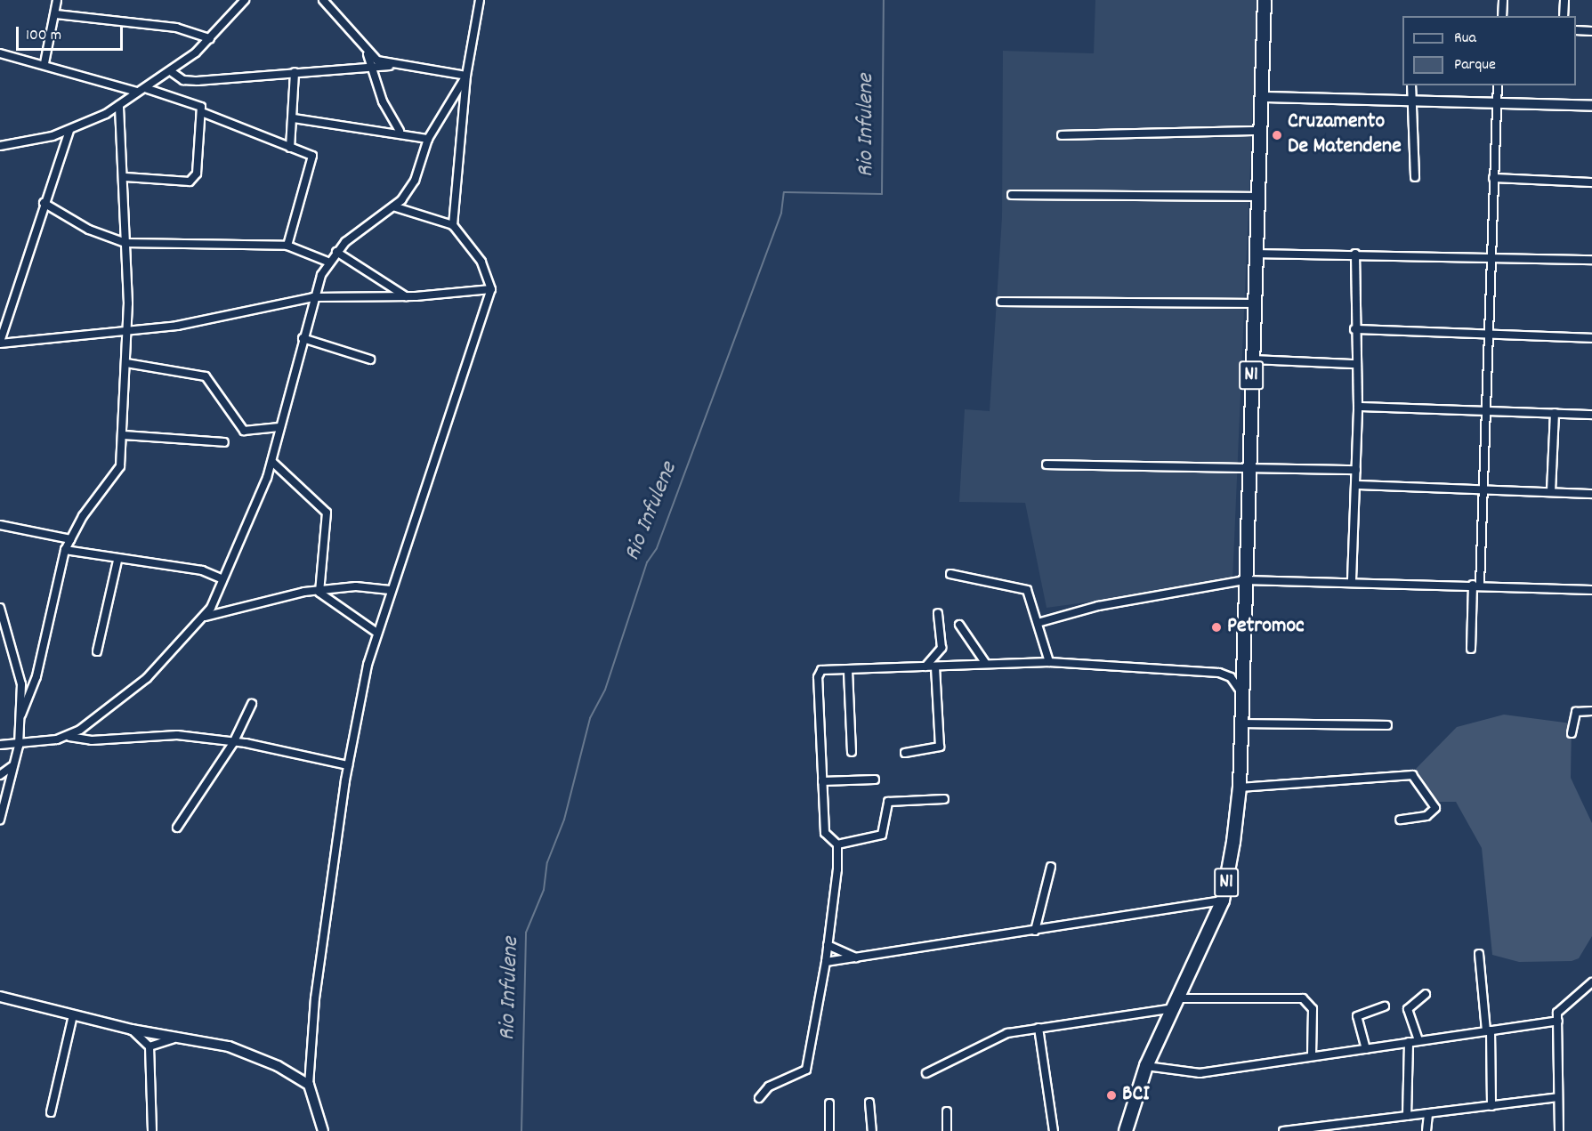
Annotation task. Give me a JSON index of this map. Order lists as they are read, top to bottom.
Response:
{
  "streets": {
    "highway": ["N1"]
  },
  "water": ["Rio Infulene"],
  "places": ["Cruzamento De Matendene", "Petromoc", "BCI"],
  "legend": ["Rua", "Parque"],
  "scale_bar": "100 m"
}
